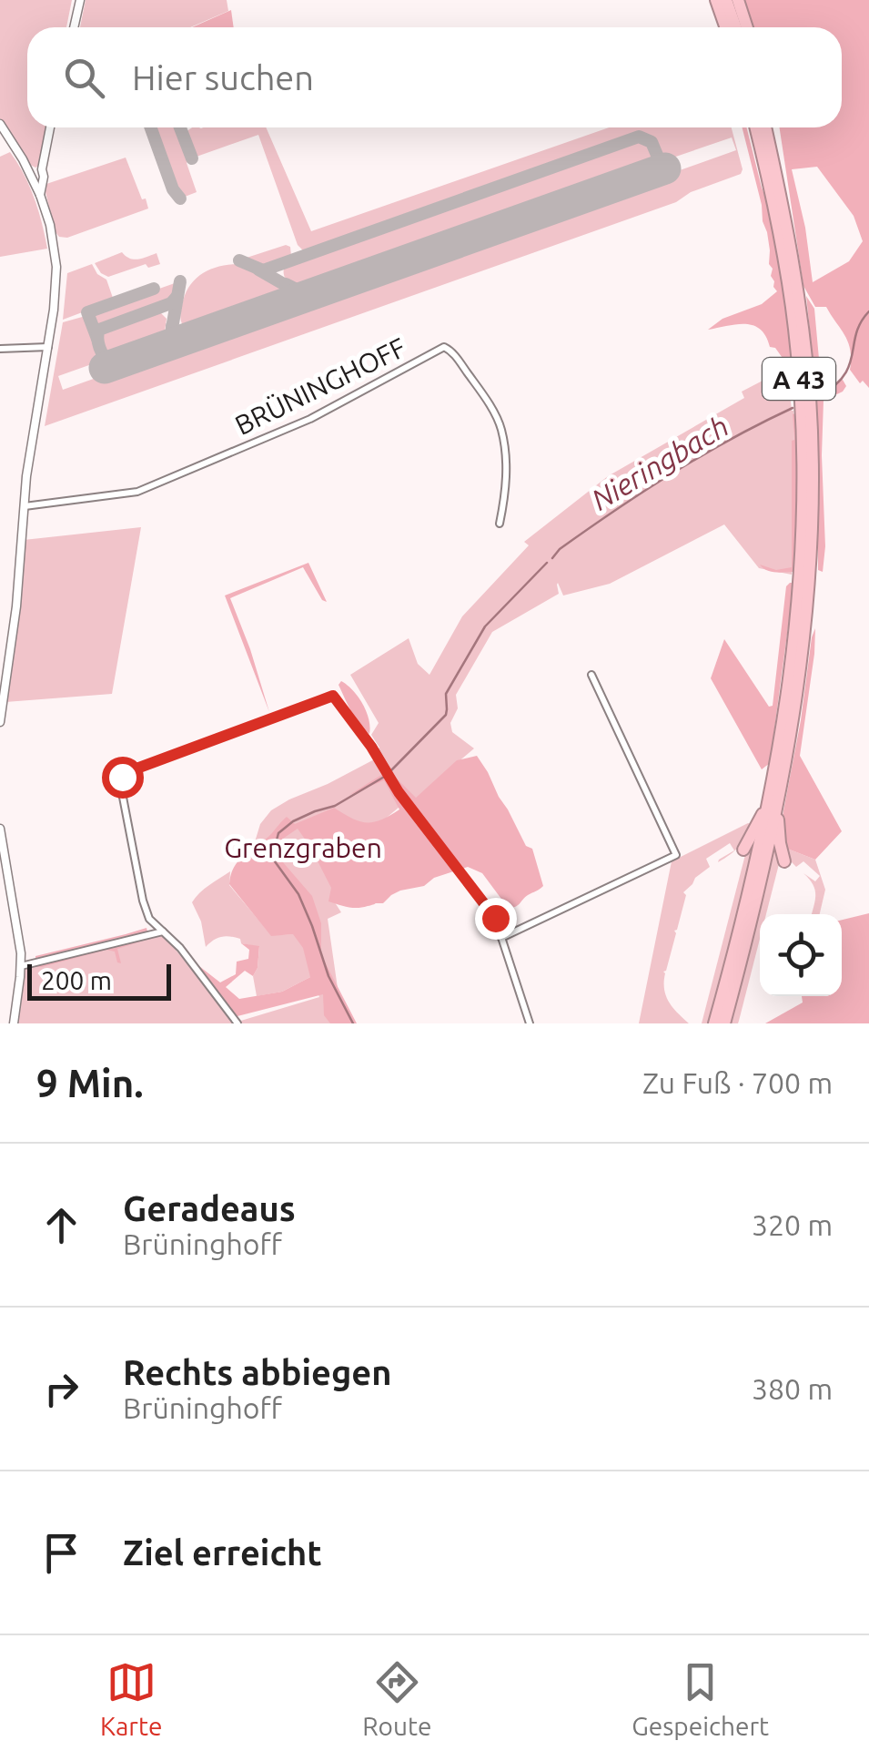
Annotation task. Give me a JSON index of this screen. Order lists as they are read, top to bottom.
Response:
{
  "streets": {
    "highway": ["A 43"],
    "street": ["BRÜNINGHOFF"]
  },
  "water": ["Nieringbach"],
  "parks": ["Grenzgraben"],
  "scale_bar": "200 m",
  "page": {
    "search": "Hier suchen",
    "scale": "200 m",
    "heading": ["9 Min.", "Zu Fuß · 700 m"],
    "list": [
      ["Geradeaus", "Brüninghoff", "320 m"],
      ["Rechts abbiegen", "Brüninghoff", "380 m"],
      "Ziel erreicht"
    ],
    "nav": ["Karte", "Route", "Gespeichert"]
  }
}
